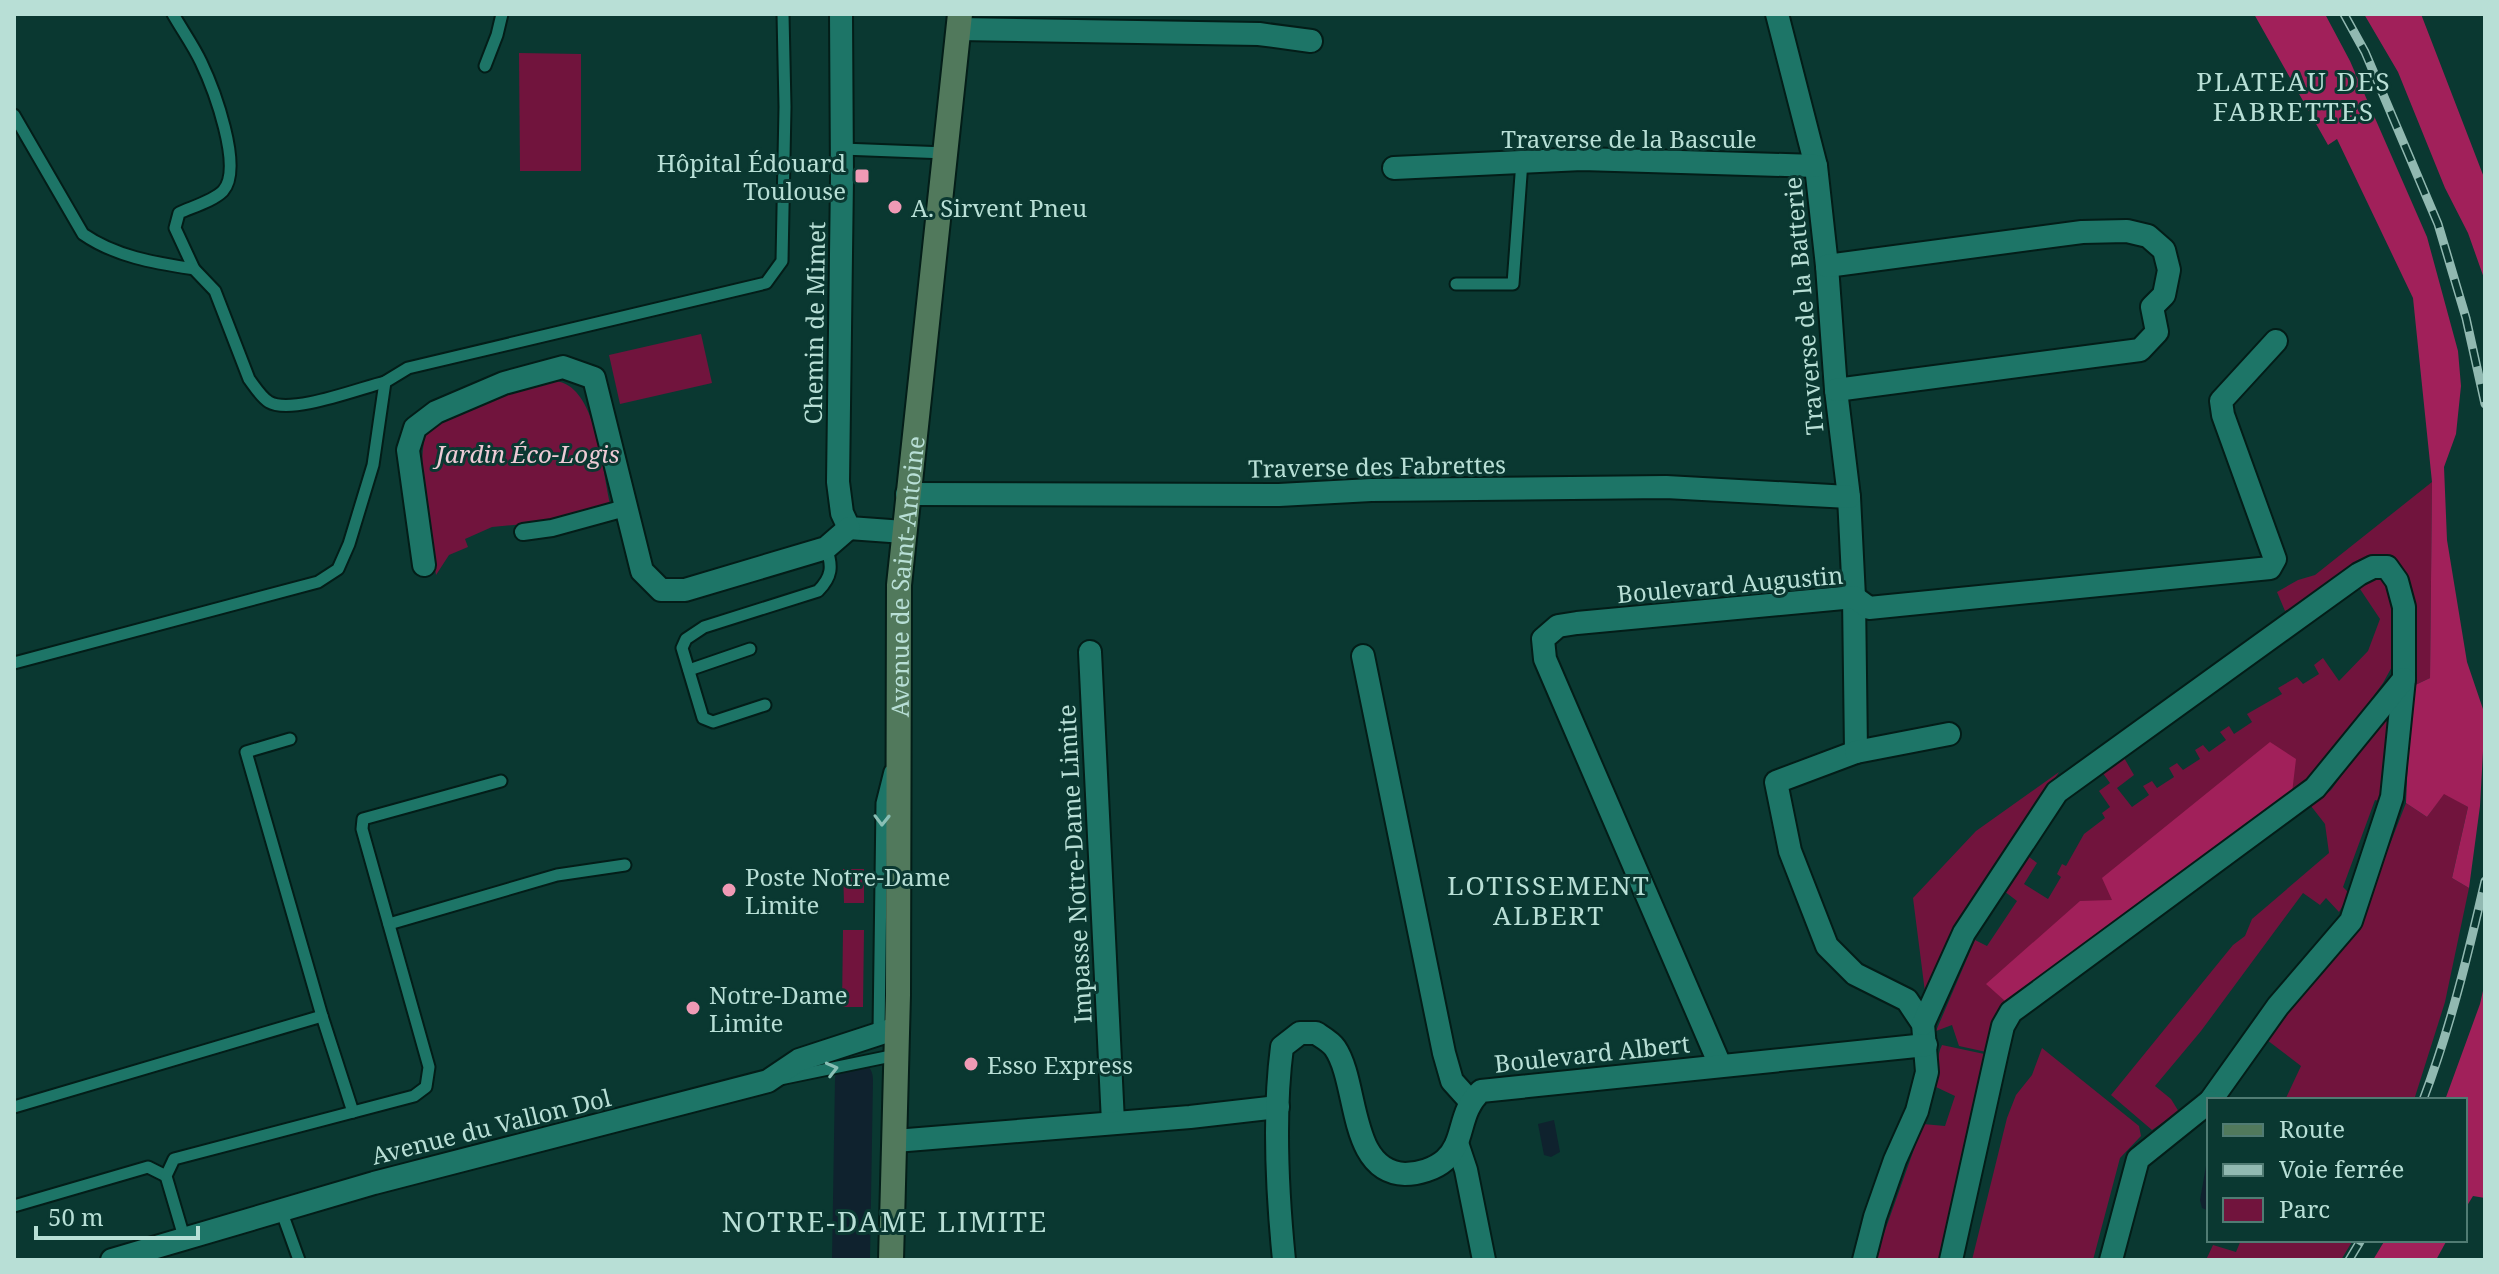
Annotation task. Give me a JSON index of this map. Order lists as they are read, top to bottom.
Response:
{
  "streets": {
    "main road": ["Avenue de Saint-Antoine"],
    "street": [
      "Traverse de la Bascule",
      "Traverse de la Batterie",
      "Chemin de Mimet",
      "Traverse des Fabrettes",
      "Boulevard Augustin",
      "Impasse Notre-Dame Limite",
      "Boulevard Albert",
      "Avenue du Vallon Dol"
    ]
  },
  "crossings": [
    ["Traverse de la Bascule", "Traverse de la Batterie"],
    ["Traverse de la Batterie", "Traverse des Fabrettes"],
    ["Traverse de la Batterie", "Boulevard Augustin"],
    ["Traverse des Fabrettes", "Avenue de Saint-Antoine"],
    ["Avenue de Saint-Antoine", "Avenue du Vallon Dol"],
    ["Boulevard Augustin", "Boulevard Albert"]
  ],
  "districts": ["PLATEAU DES FABRETTES", "LOTISSEMENT ALBERT", "NOTRE-DAME LIMITE"],
  "parks": ["Jardin Éco-Logis"],
  "places": {
    "transit": ["Hôpital Édouard Toulouse"],
    "other": [
      "A. Sirvent Pneu",
      "Poste Notre-Dame Limite",
      "Notre-Dame Limite",
      "Esso Express"
    ]
  },
  "legend": ["Route", "Voie ferrée", "Parc"],
  "scale_bar": "50 m"
}
